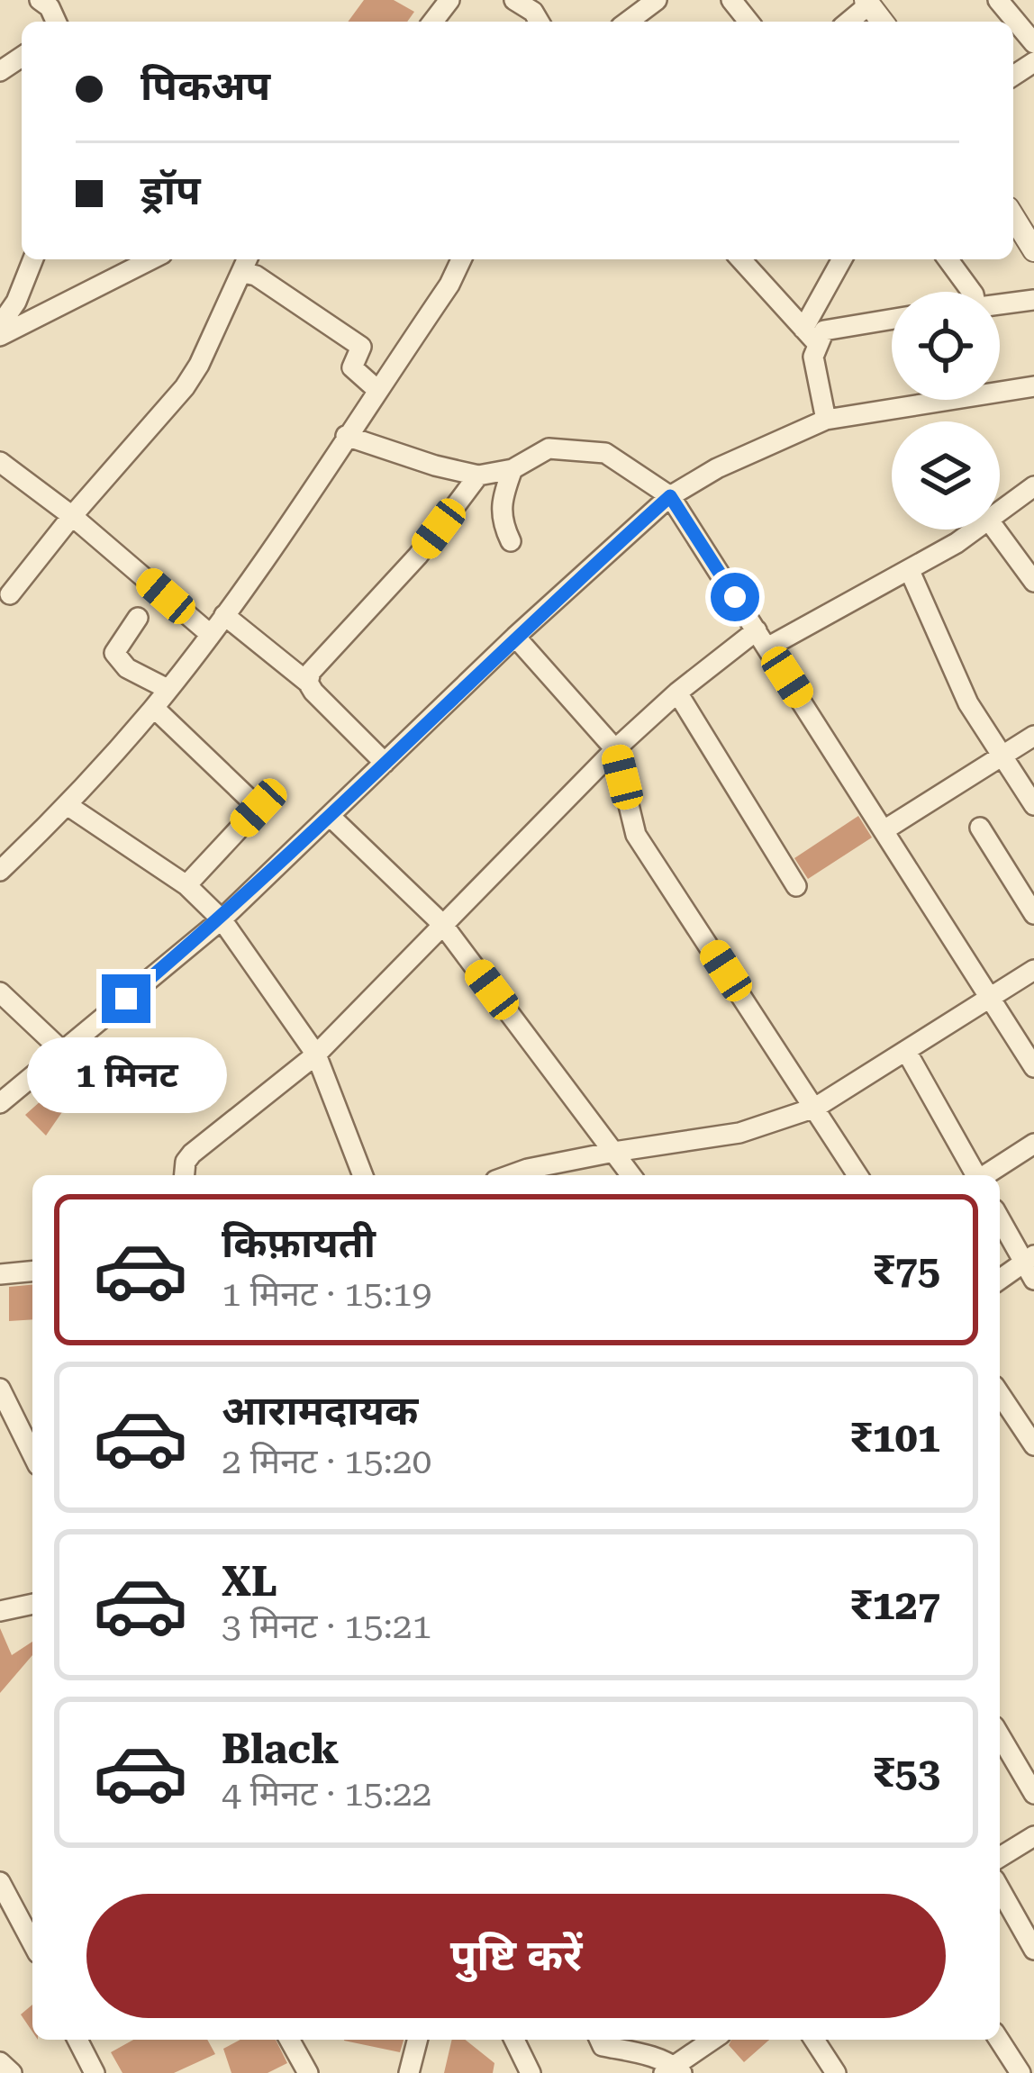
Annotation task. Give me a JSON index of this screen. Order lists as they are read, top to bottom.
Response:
{
  "page": {
    "banner": ["पिकअप", "ड्रॉप"],
    "bubble": "1 मिनट",
    "list": [
      {
        "name": "किफ़ायती",
        "note": "1 मिनट · 15:19",
        "value": "₹75"
      },
      {
        "name": "आरामदायक",
        "note": "2 मिनट · 15:20",
        "value": "₹101"
      },
      {
        "name": "XL",
        "note": "3 मिनट · 15:21",
        "value": "₹127"
      },
      {
        "name": "Black",
        "note": "4 मिनट · 15:22",
        "value": "₹53"
      }
    ],
    "buttons": "पुष्टि करें"
  }
}
